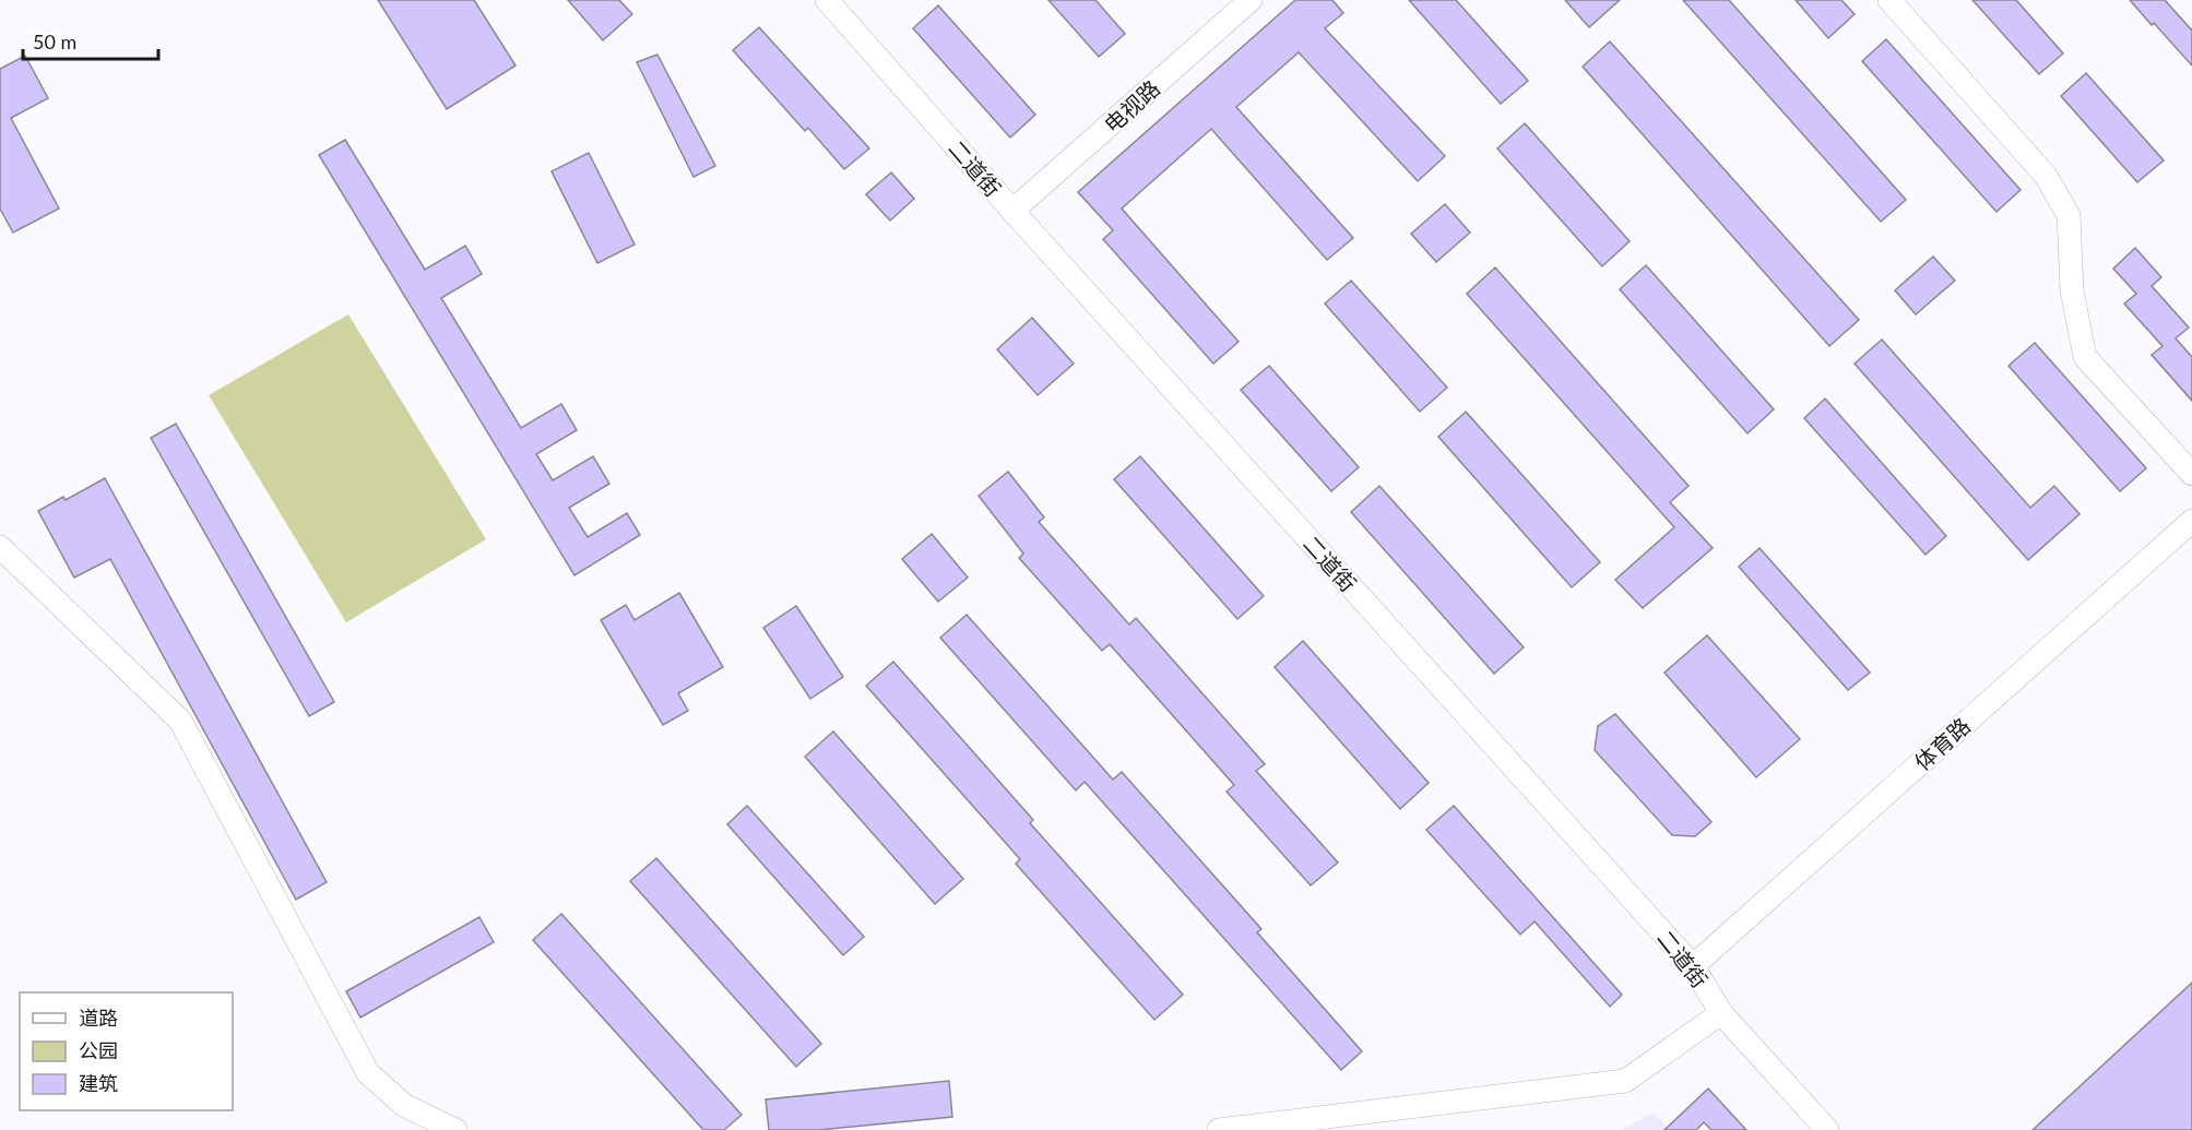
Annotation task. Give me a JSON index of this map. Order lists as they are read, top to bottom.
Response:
{
  "streets": {
    "street": ["电视路", "二道街", "体育路"]
  },
  "crossings": [
    ["电视路", "二道街"],
    ["二道街", "体育路"]
  ],
  "legend": ["道路", "公园", "建筑"],
  "scale_bar": "50 m"
}
